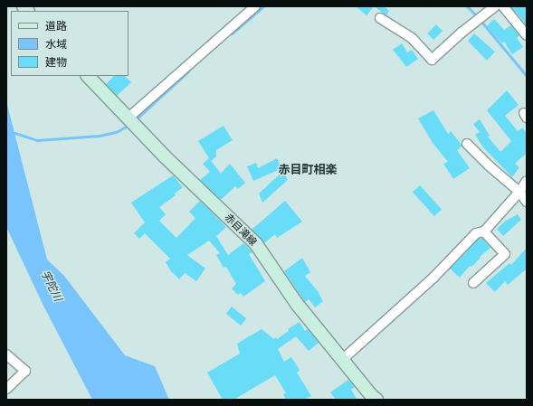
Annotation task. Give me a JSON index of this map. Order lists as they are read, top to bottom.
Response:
{
  "streets": {
    "main road": ["赤目滝線"]
  },
  "districts": ["赤目町相楽"],
  "water": ["宇陀川"],
  "legend": ["道路", "水域", "建物"]
}
